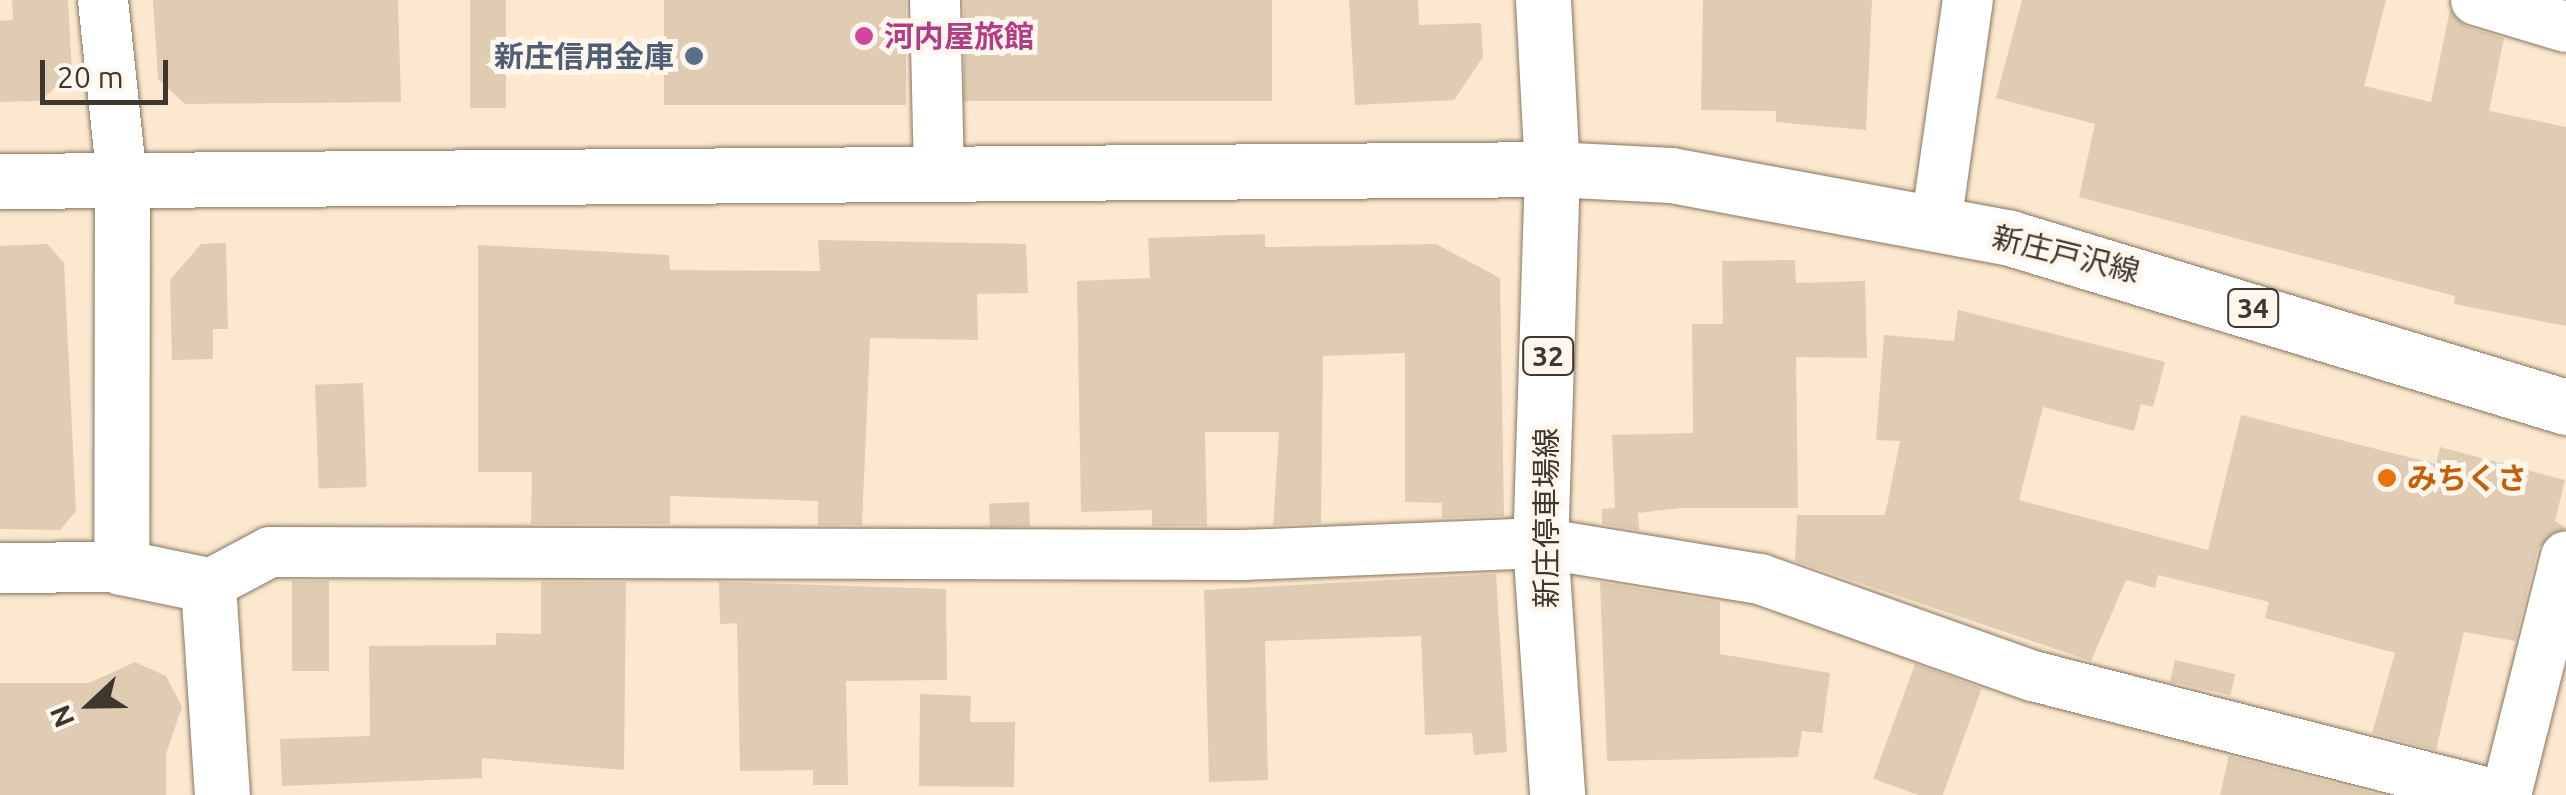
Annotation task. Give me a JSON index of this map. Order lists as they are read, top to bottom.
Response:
{
  "streets": {
    "street": [
      "新庄戸沢線",
      "34",
      "32",
      "新庄停車場線"
    ]
  },
  "crossings": [
    ["新庄戸沢線", "新庄停車場線"]
  ],
  "places": ["河内屋旅館", "新庄信用金庫", "みちくさ"],
  "scale_bar": "20 m",
  "north": "left"
}
